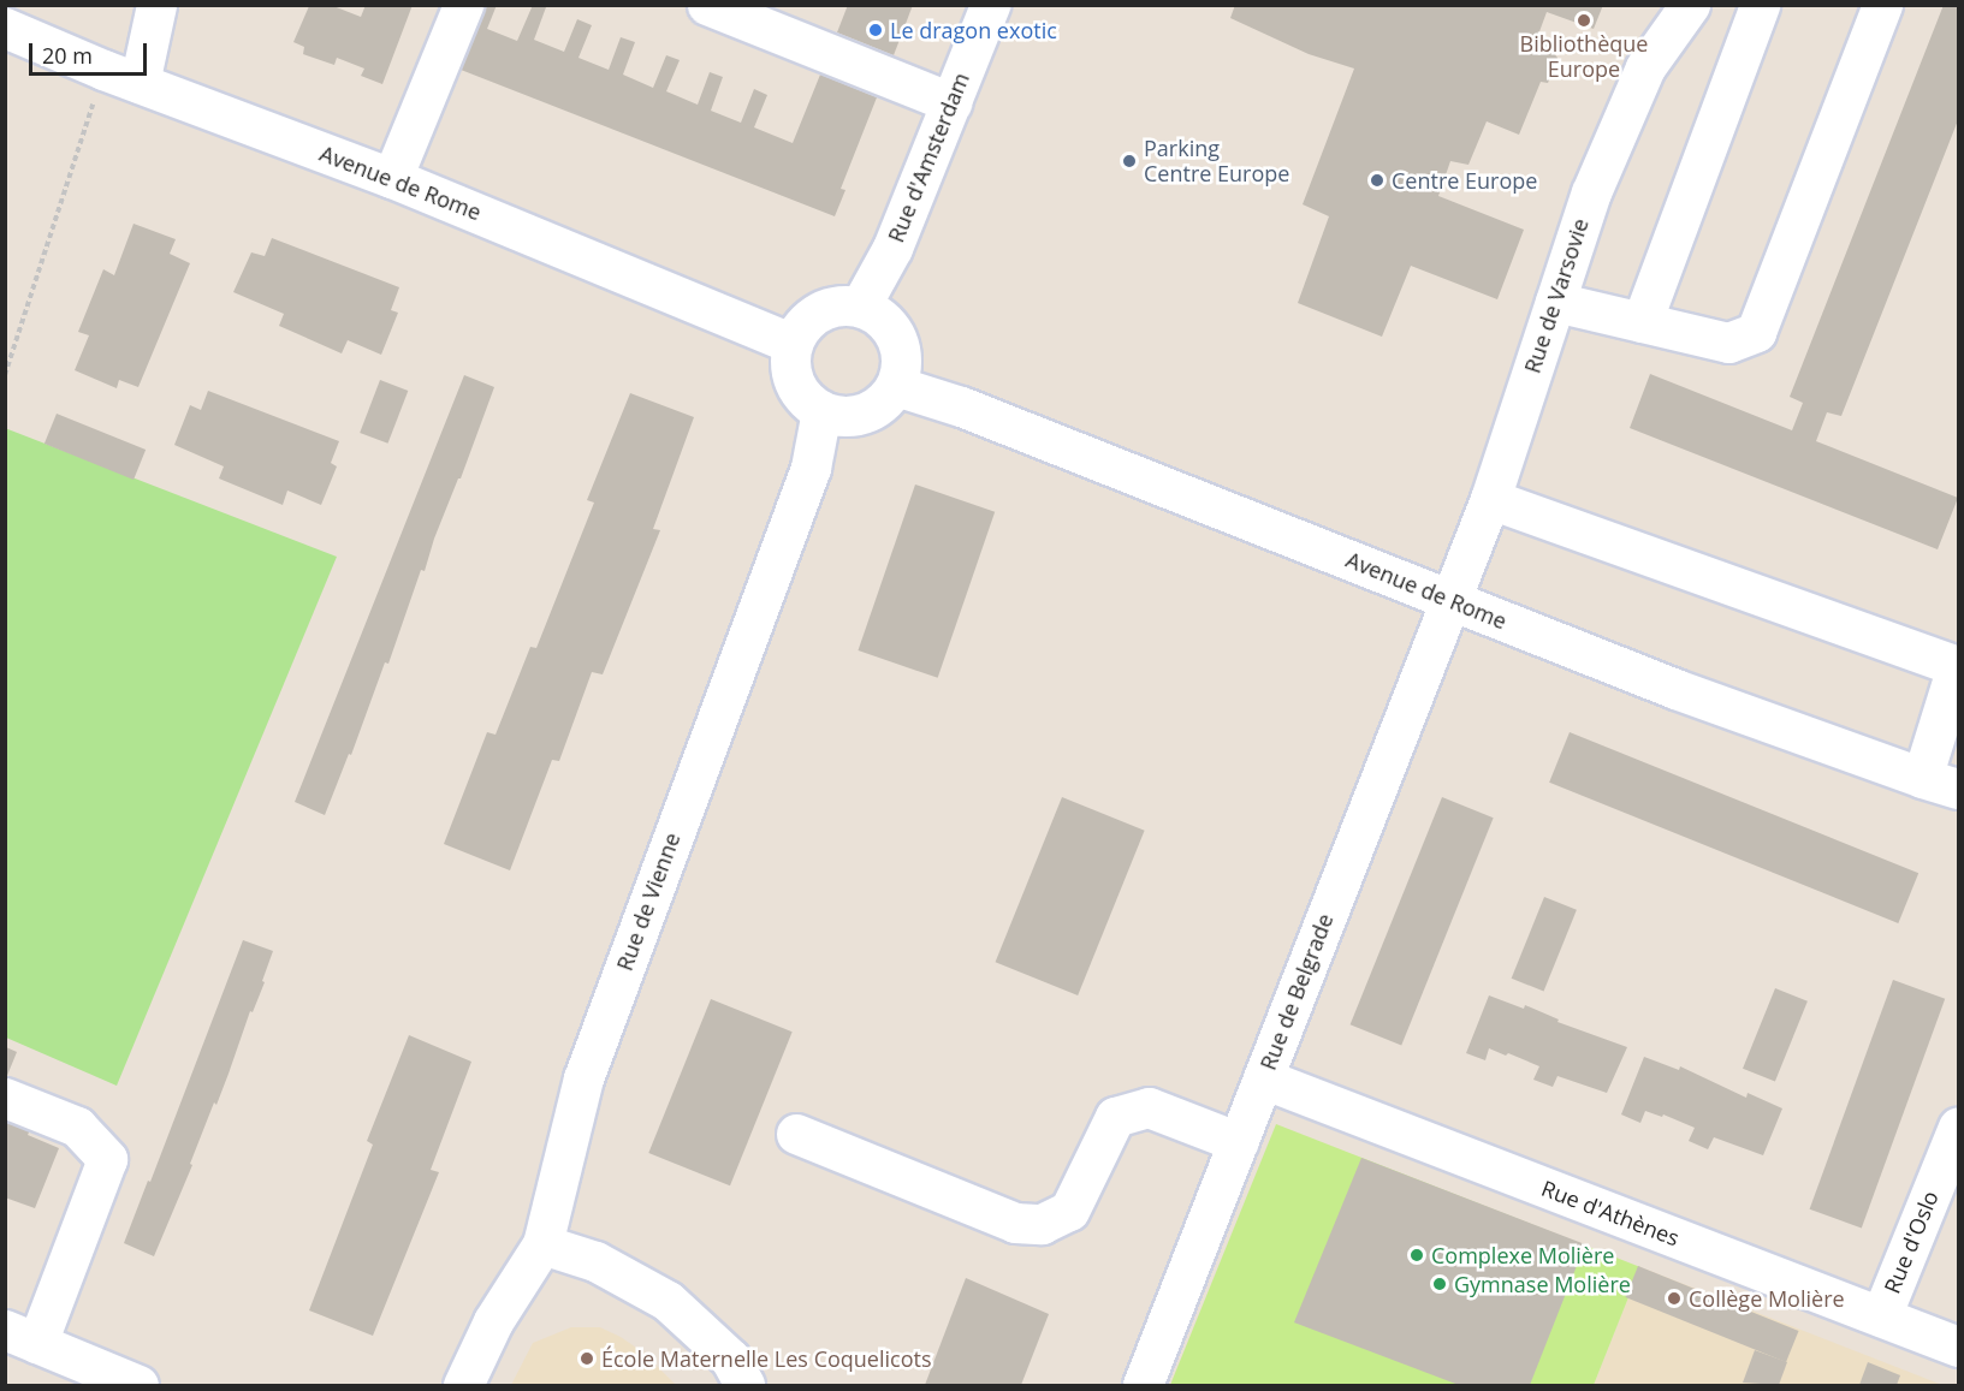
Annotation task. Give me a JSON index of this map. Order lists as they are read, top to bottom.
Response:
{
  "streets": {
    "street": [
      "Rue d'Amsterdam",
      "Avenue de Rome",
      "Rue de Varsovie",
      "Rue de Vienne",
      "Rue de Belgrade",
      "Rue d'Athènes",
      "Rue d'Oslo"
    ]
  },
  "crossings": [
    ["Rue d'Amsterdam", "Avenue de Rome"],
    ["Rue d'Amsterdam", "Rue de Vienne"],
    ["Avenue de Rome", "Rue de Varsovie"],
    ["Avenue de Rome", "Rue de Vienne"],
    ["Avenue de Rome", "Rue de Belgrade"],
    ["Rue de Varsovie", "Rue de Belgrade"],
    ["Rue de Belgrade", "Rue d'Athènes"],
    ["Rue d'Athènes", "Rue d'Oslo"]
  ],
  "places": [
    "Bibliothèque Europe",
    "Le dragon exotic",
    "Parking Centre Europe",
    "Centre Europe",
    "Complexe Molière",
    "Gymnase Molière",
    "Collège Molière",
    "École Maternelle Les Coquelicots"
  ],
  "scale_bar": "20 m"
}
